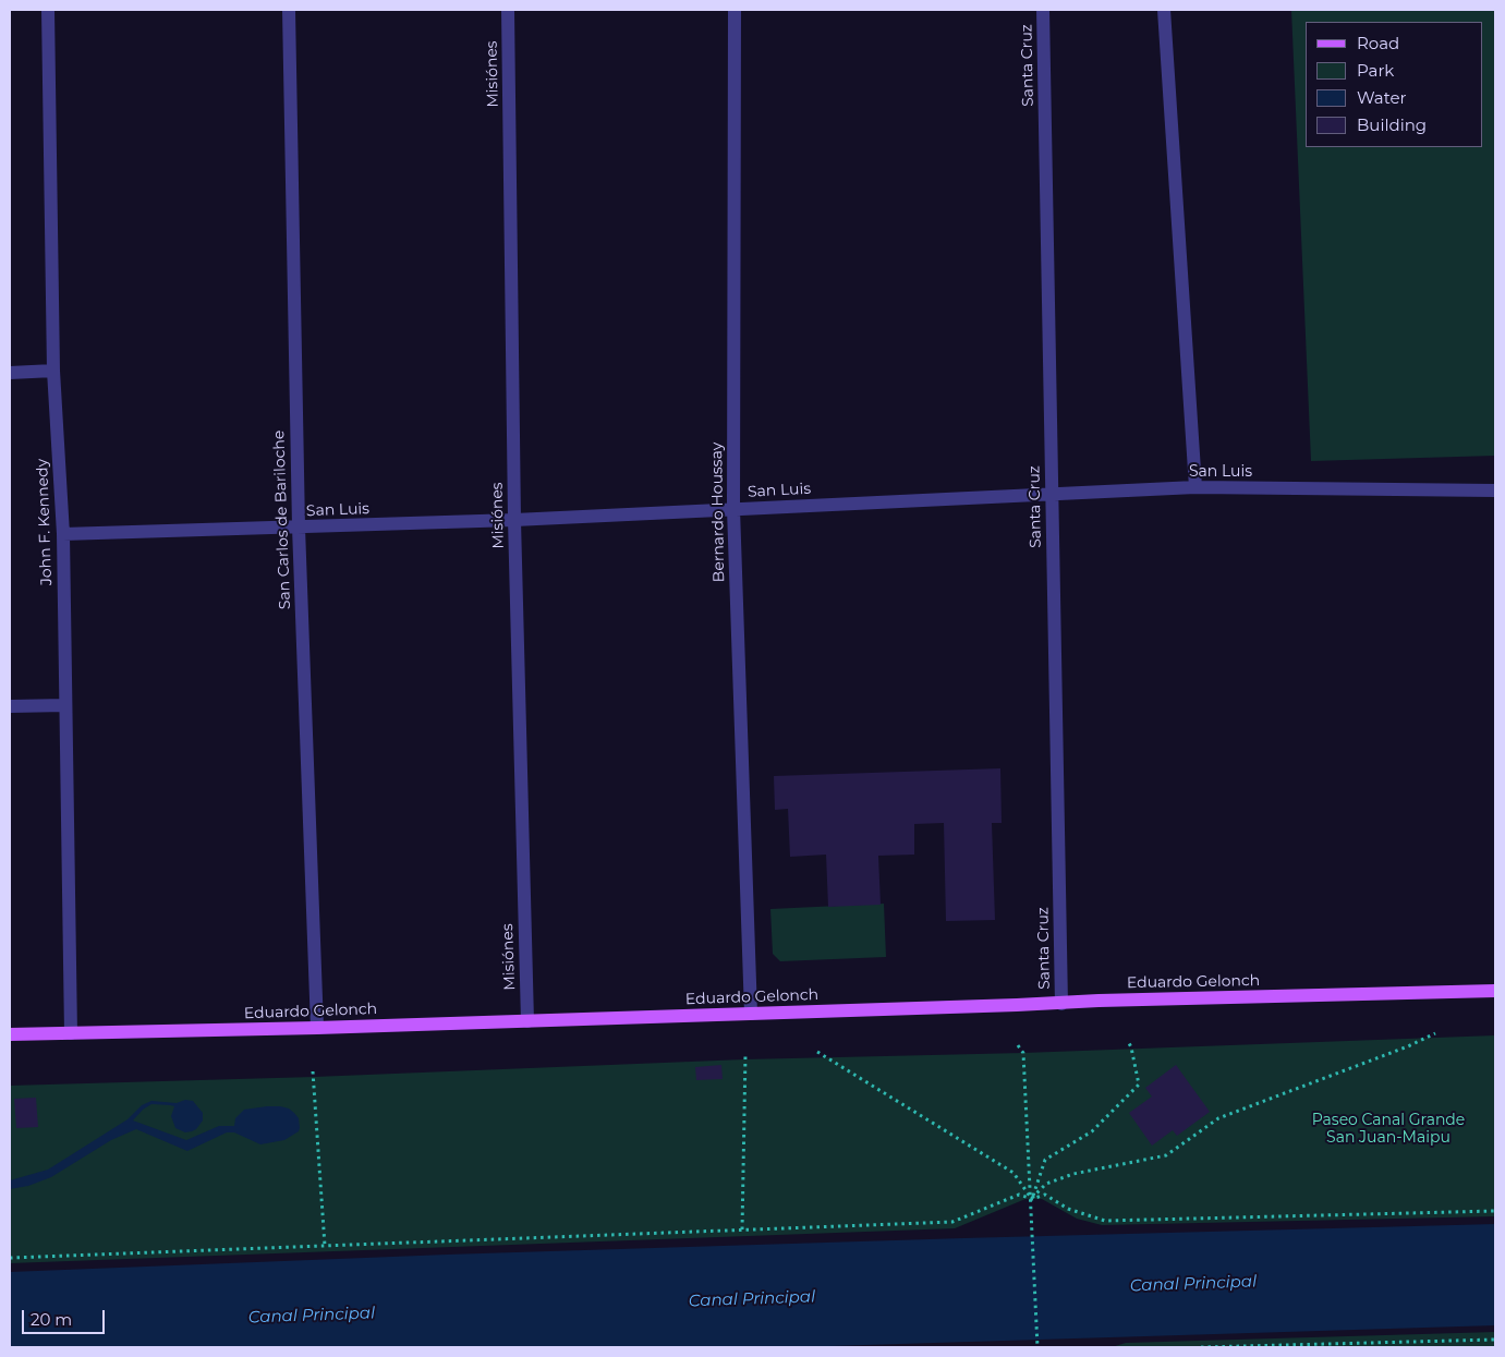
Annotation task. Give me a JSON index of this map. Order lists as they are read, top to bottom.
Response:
{
  "streets": {
    "main road": ["Eduardo Gelonch"],
    "street": [
      "Santa Cruz",
      "Misiónes",
      "San Luis",
      "Bernardo Houssay",
      "San Carlos de Bariloche",
      "John F. Kennedy"
    ]
  },
  "crossings": [
    ["Santa Cruz", "San Luis"],
    ["Santa Cruz", "Eduardo Gelonch"],
    ["Misiónes", "San Luis"],
    ["Misiónes", "Eduardo Gelonch"],
    ["San Luis", "Bernardo Houssay"],
    ["San Luis", "San Carlos de Bariloche"],
    ["San Luis", "John F. Kennedy"],
    ["Bernardo Houssay", "Eduardo Gelonch"],
    ["San Carlos de Bariloche", "Eduardo Gelonch"],
    ["John F. Kennedy", "Eduardo Gelonch"]
  ],
  "water": ["Canal Principal"],
  "parks": ["Paseo Canal Grande San Juan-Maipu"],
  "legend": [
    "Road",
    "Park",
    "Water",
    "Building"
  ],
  "scale_bar": "20 m"
}
